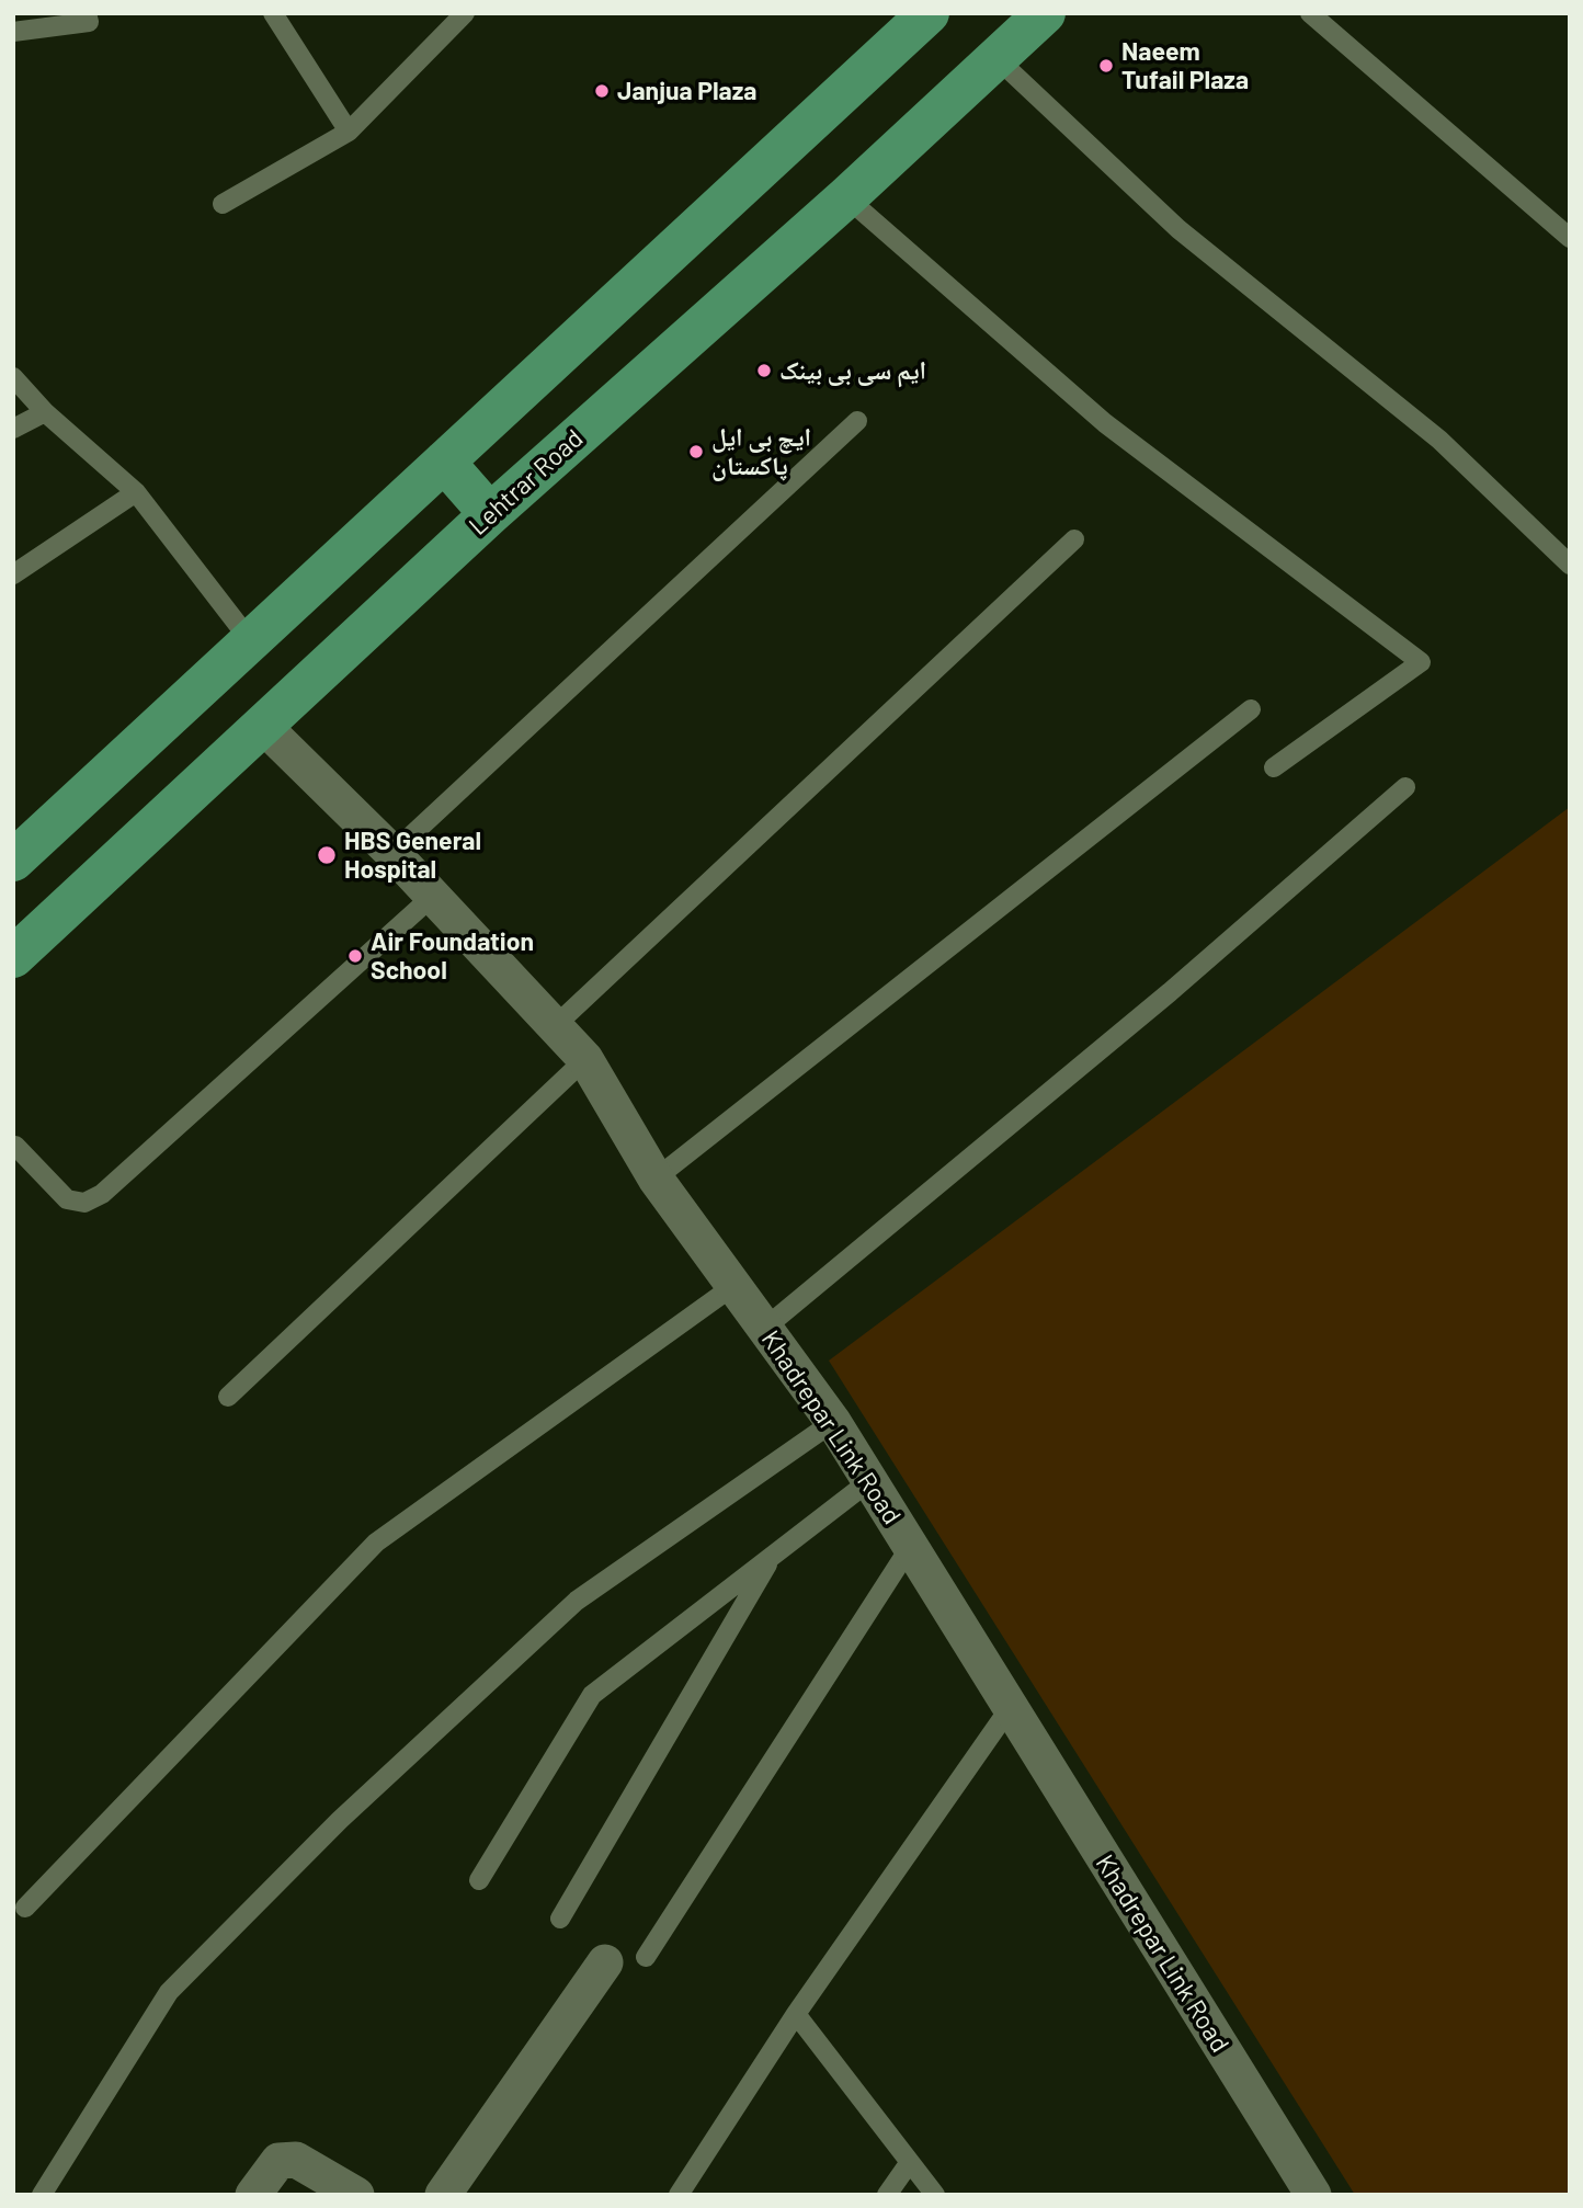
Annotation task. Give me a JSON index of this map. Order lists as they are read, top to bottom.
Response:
{
  "streets": {
    "main road": ["Lehtrar Road"],
    "street": ["Khadrepar Link Road"]
  },
  "crossings": [
    ["Lehtrar Road", "Khadrepar Link Road"]
  ],
  "places": [
    "Naeem Tufail Plaza",
    "Janjua Plaza",
    "ایم سی بی بینک",
    "ایچ بی ایل پاکستان",
    "HBS General Hospital",
    "Air Foundation School"
  ]
}
